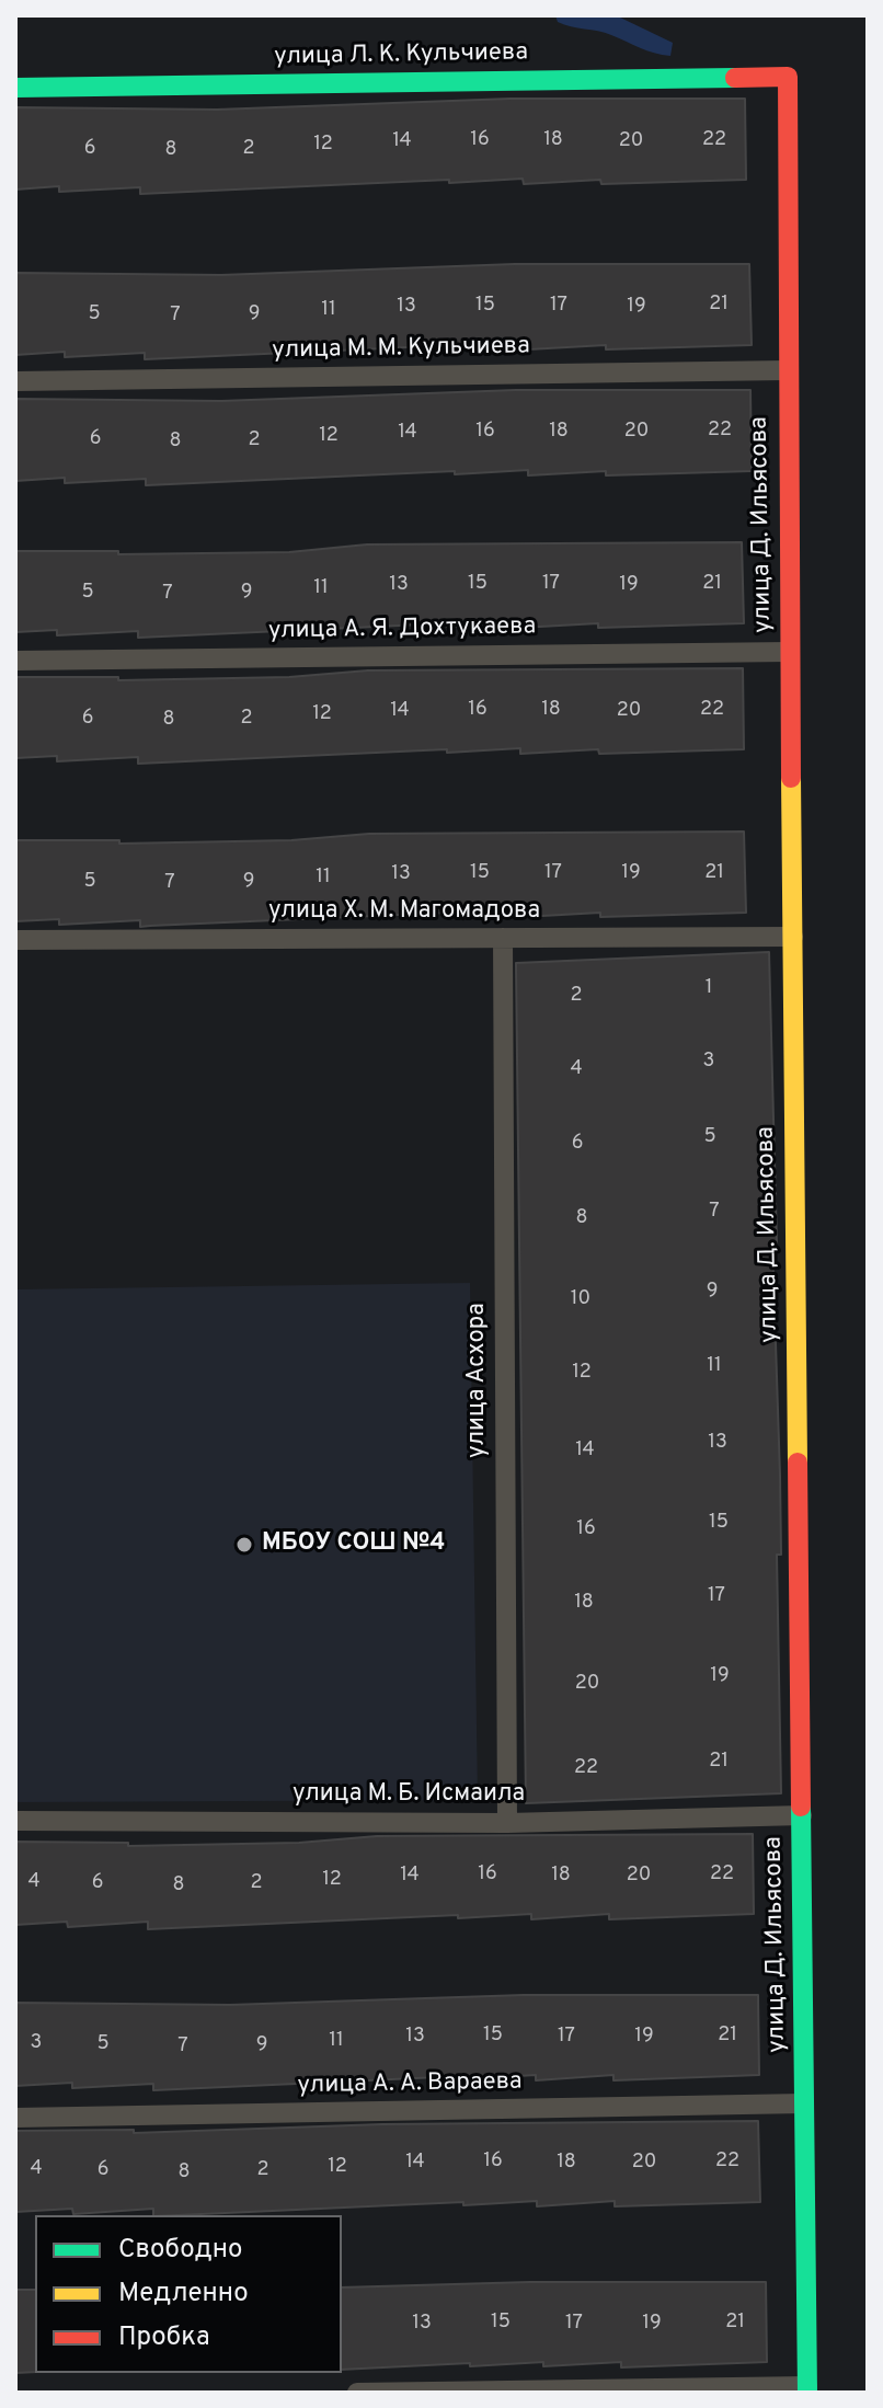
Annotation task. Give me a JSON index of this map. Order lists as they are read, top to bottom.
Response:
{
  "streets": {
    "street": [
      "улица Л. К. Кульчиева",
      "улица М. М. Кульчиева",
      "улица Д. Ильясова",
      "улица А. Я. Дохтукаева",
      "улица Х. М. Магомадова",
      "улица Асхора",
      "улица М. Б. Исмаила",
      "улица А. А. Вараева"
    ]
  },
  "crossings": [
    ["улица Л. К. Кульчиева", "улица Д. Ильясова"],
    ["улица М. М. Кульчиева", "улица Д. Ильясова"],
    ["улица Д. Ильясова", "улица А. Я. Дохтукаева"],
    ["улица Д. Ильясова", "улица Х. М. Магомадова"],
    ["улица Д. Ильясова", "улица М. Б. Исмаила"],
    ["улица Д. Ильясова", "улица А. А. Вараева"],
    ["улица Х. М. Магомадова", "улица Асхора"],
    ["улица Асхора", "улица М. Б. Исмаила"]
  ],
  "places": ["МБОУ СОШ №4"],
  "house_numbers": [
    "16",
    "18",
    "22",
    "14",
    "20",
    "12",
    "6",
    "2",
    "8",
    "21",
    "15",
    "17",
    "13",
    "19",
    "11",
    "5",
    "9",
    "7",
    "22",
    "16",
    "18",
    "20",
    "14",
    "12",
    "6",
    "2",
    "8",
    "15",
    "17",
    "21",
    "13",
    "19",
    "11",
    "5",
    "9",
    "7",
    "16",
    "18",
    "22",
    "14",
    "20",
    "12",
    "6",
    "2",
    "8",
    "15",
    "17",
    "19",
    "21",
    "13",
    "11",
    "5",
    "9",
    "7",
    "1",
    "2",
    "3",
    "4",
    "5",
    "6",
    "7",
    "8",
    "9",
    "10",
    "11",
    "12",
    "13",
    "14",
    "15",
    "16",
    "17",
    "18",
    "19",
    "20",
    "21",
    "22",
    "16",
    "22",
    "14",
    "18",
    "20",
    "12",
    "4",
    "6",
    "2",
    "8",
    "15",
    "21",
    "13",
    "17",
    "19",
    "11",
    "3",
    "5",
    "9",
    "7",
    "16",
    "22",
    "14",
    "18",
    "20",
    "12",
    "4",
    "6",
    "2",
    "8",
    "15",
    "21",
    "13",
    "17",
    "19"
  ],
  "legend": ["Свободно", "Медленно", "Пробка"]
}
